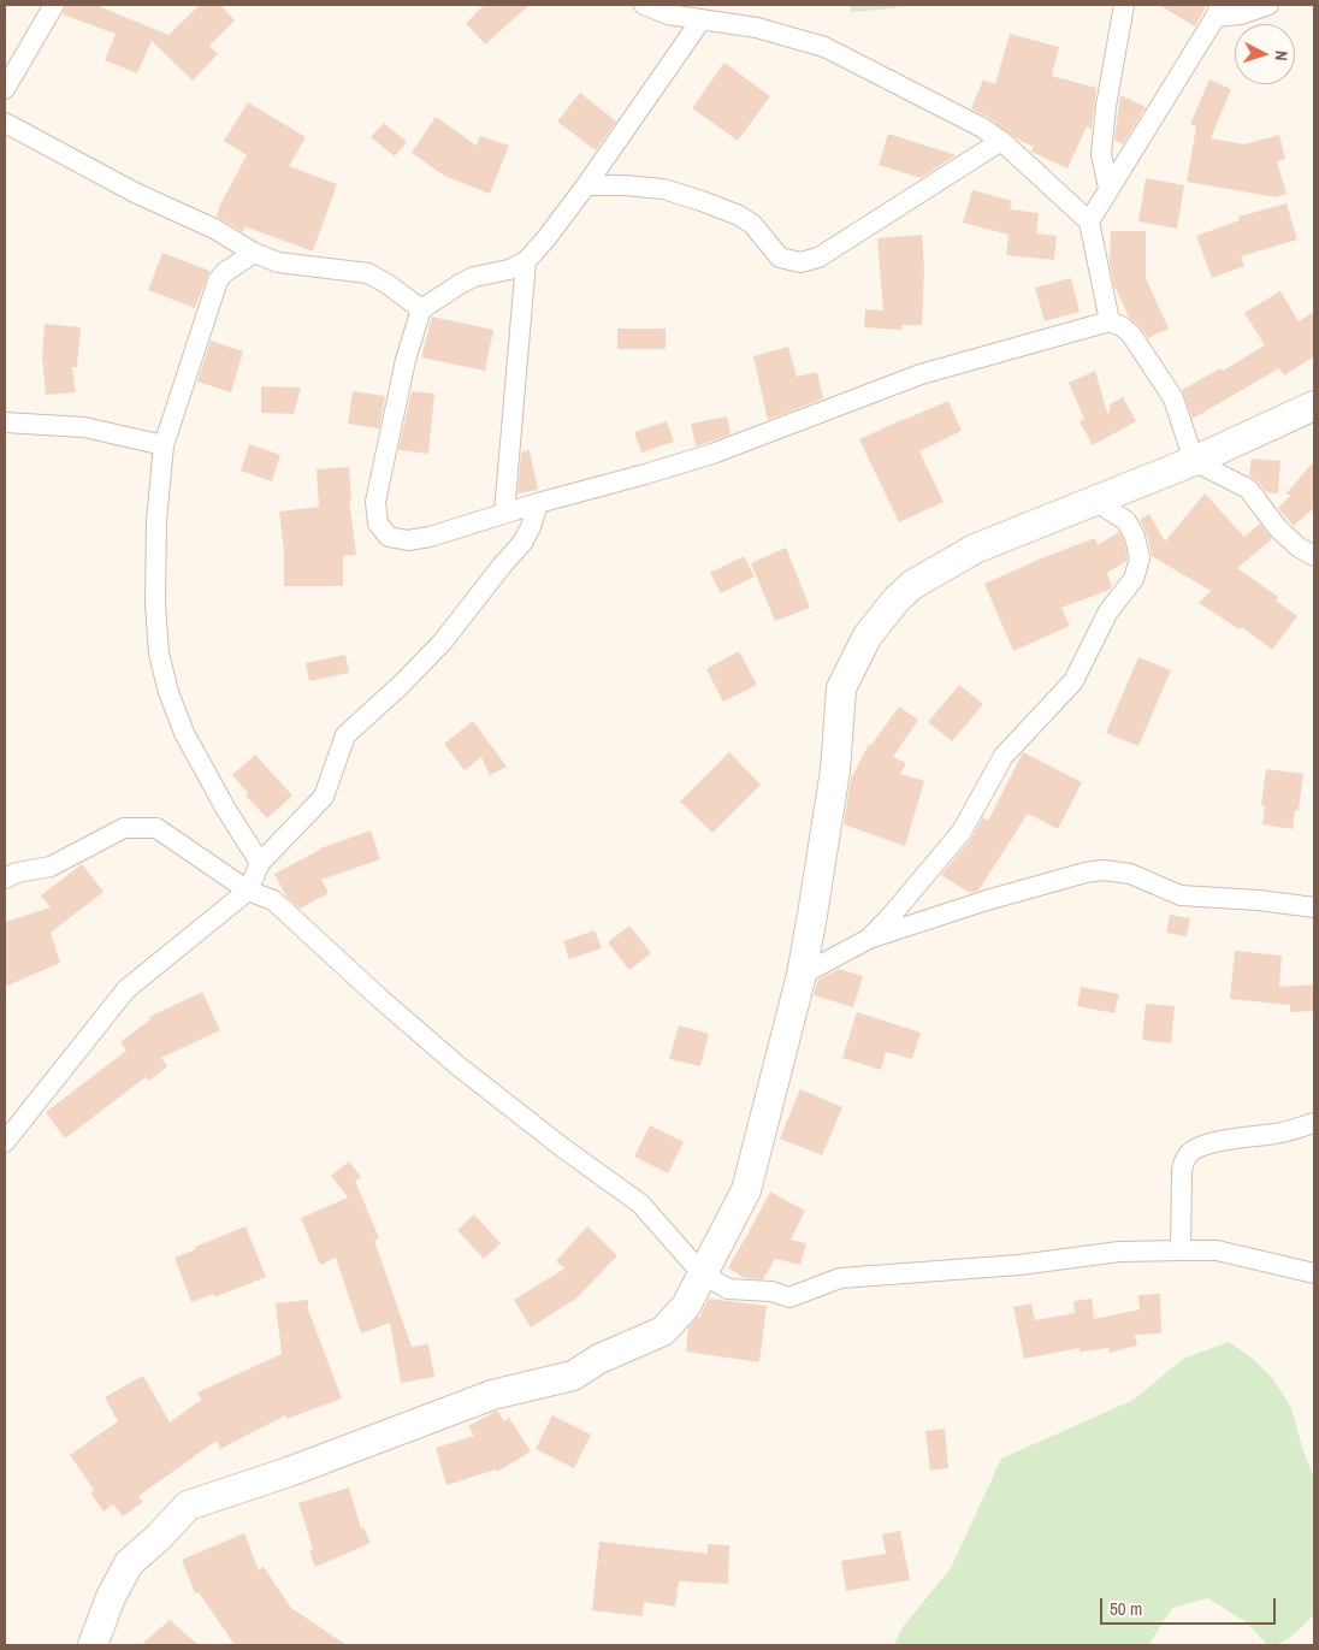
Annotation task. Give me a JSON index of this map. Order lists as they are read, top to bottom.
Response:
{
  "scale_bar": "50 m",
  "north": "right"
}
